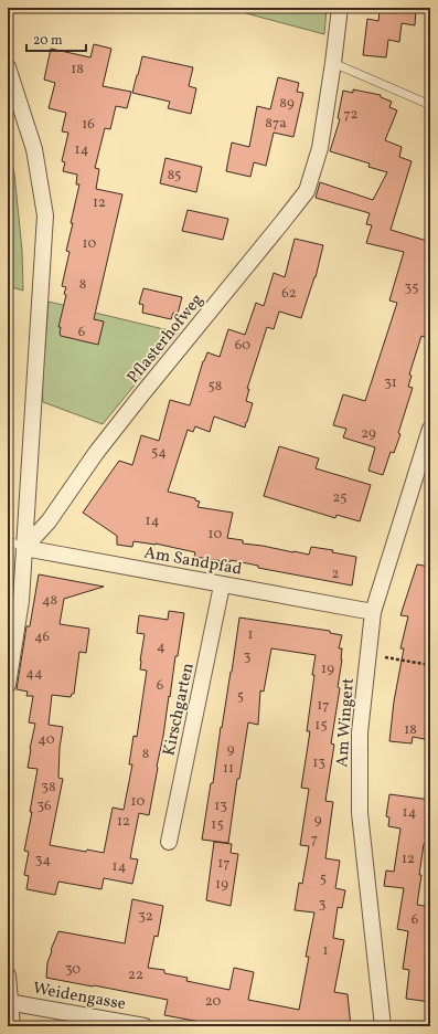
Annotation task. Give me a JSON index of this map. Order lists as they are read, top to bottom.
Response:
{
  "streets": {
    "street": [
      "Pflasterhofweg",
      "Am Sandpfad",
      "Kirschgarten",
      "Am Wingert",
      "Weidengasse"
    ]
  },
  "crossings": [
    ["Pflasterhofweg", "Am Sandpfad"],
    ["Am Sandpfad", "Kirschgarten"],
    ["Am Sandpfad", "Am Wingert"]
  ],
  "house_numbers": [
    "18",
    "89",
    "72",
    "87a",
    "16",
    "14",
    "85",
    "12",
    "10",
    "8",
    "35",
    "62",
    "6",
    "60",
    "31",
    "58",
    "29",
    "54",
    "25",
    "14",
    "10",
    "2",
    "48",
    "1",
    "46",
    "4",
    "3",
    "19",
    "44",
    "6",
    "5",
    "17",
    "15",
    "18",
    "40",
    "9",
    "8",
    "13",
    "11",
    "38",
    "10",
    "36",
    "13",
    "14",
    "9",
    "12",
    "15",
    "7",
    "12",
    "34",
    "17",
    "14",
    "5",
    "19",
    "3",
    "32",
    "6",
    "1",
    "30",
    "22",
    "20"
  ],
  "scale_bar": "20 m"
}
